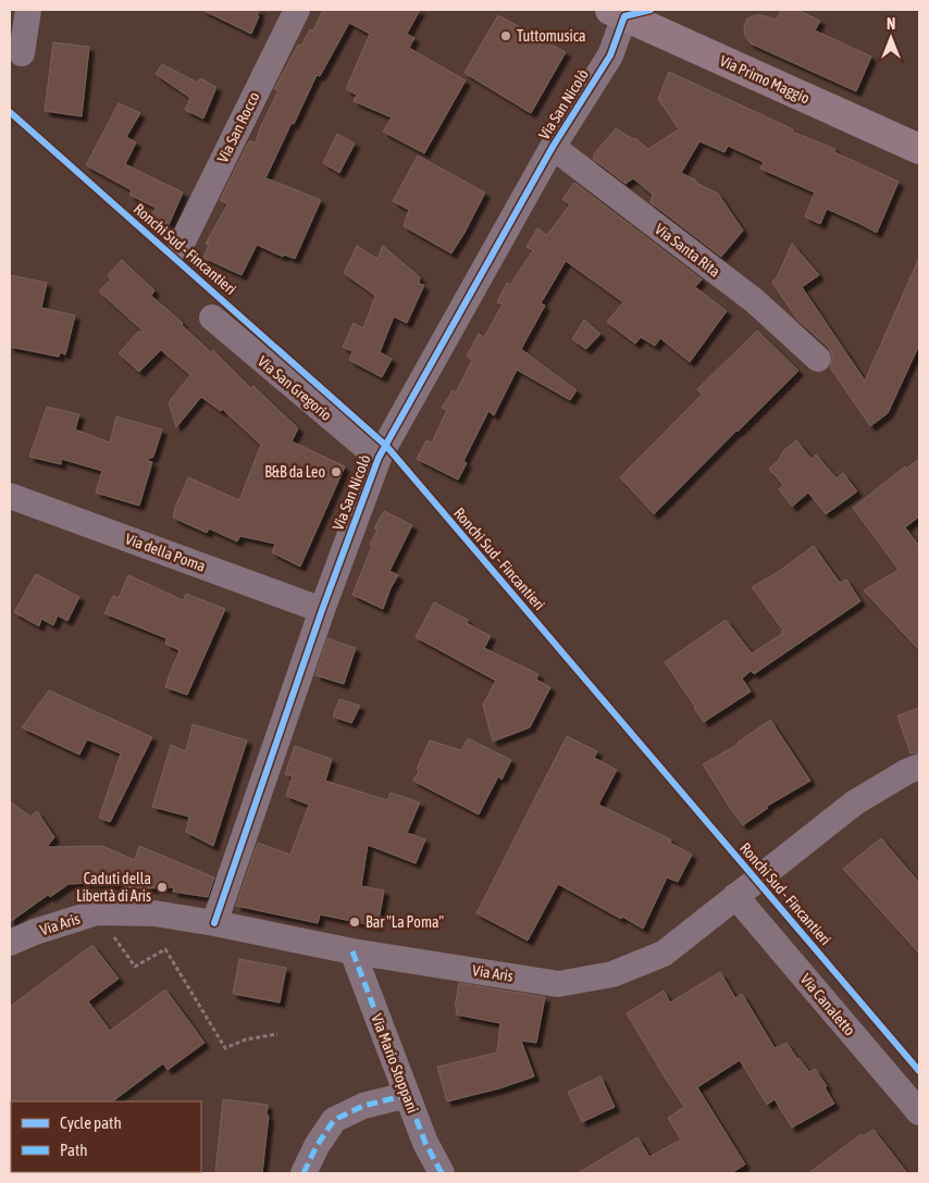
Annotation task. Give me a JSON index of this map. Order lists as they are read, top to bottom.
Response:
{
  "streets": {
    "main road": ["Via Primo Maggio"],
    "street": [
      "Via San Nicolò",
      "Via San Rocco",
      "Via Santa Rita",
      "Via San Gregorio",
      "Via della Poma",
      "Via Aris",
      "Via Canaletto",
      "Via Mario Stoppani"
    ],
    "cycle path": ["Ronchi Sud - Fincantieri"]
  },
  "crossings": [
    ["Via Primo Maggio", "Via San Nicolò"],
    ["Via San Nicolò", "Via Santa Rita"],
    ["Via San Nicolò", "Via San Gregorio"],
    ["Via San Nicolò", "Via della Poma"],
    ["Via San Nicolò", "Via Aris"],
    ["Via Aris", "Via Canaletto"],
    ["Via Aris", "Via Mario Stoppani"]
  ],
  "places": [
    "Tuttomusica",
    "B&B da Leo",
    "Caduti della Libertà di Aris",
    "Bar \"La Poma\""
  ],
  "legend": ["Cycle path", "Path"],
  "north": "top"
}
